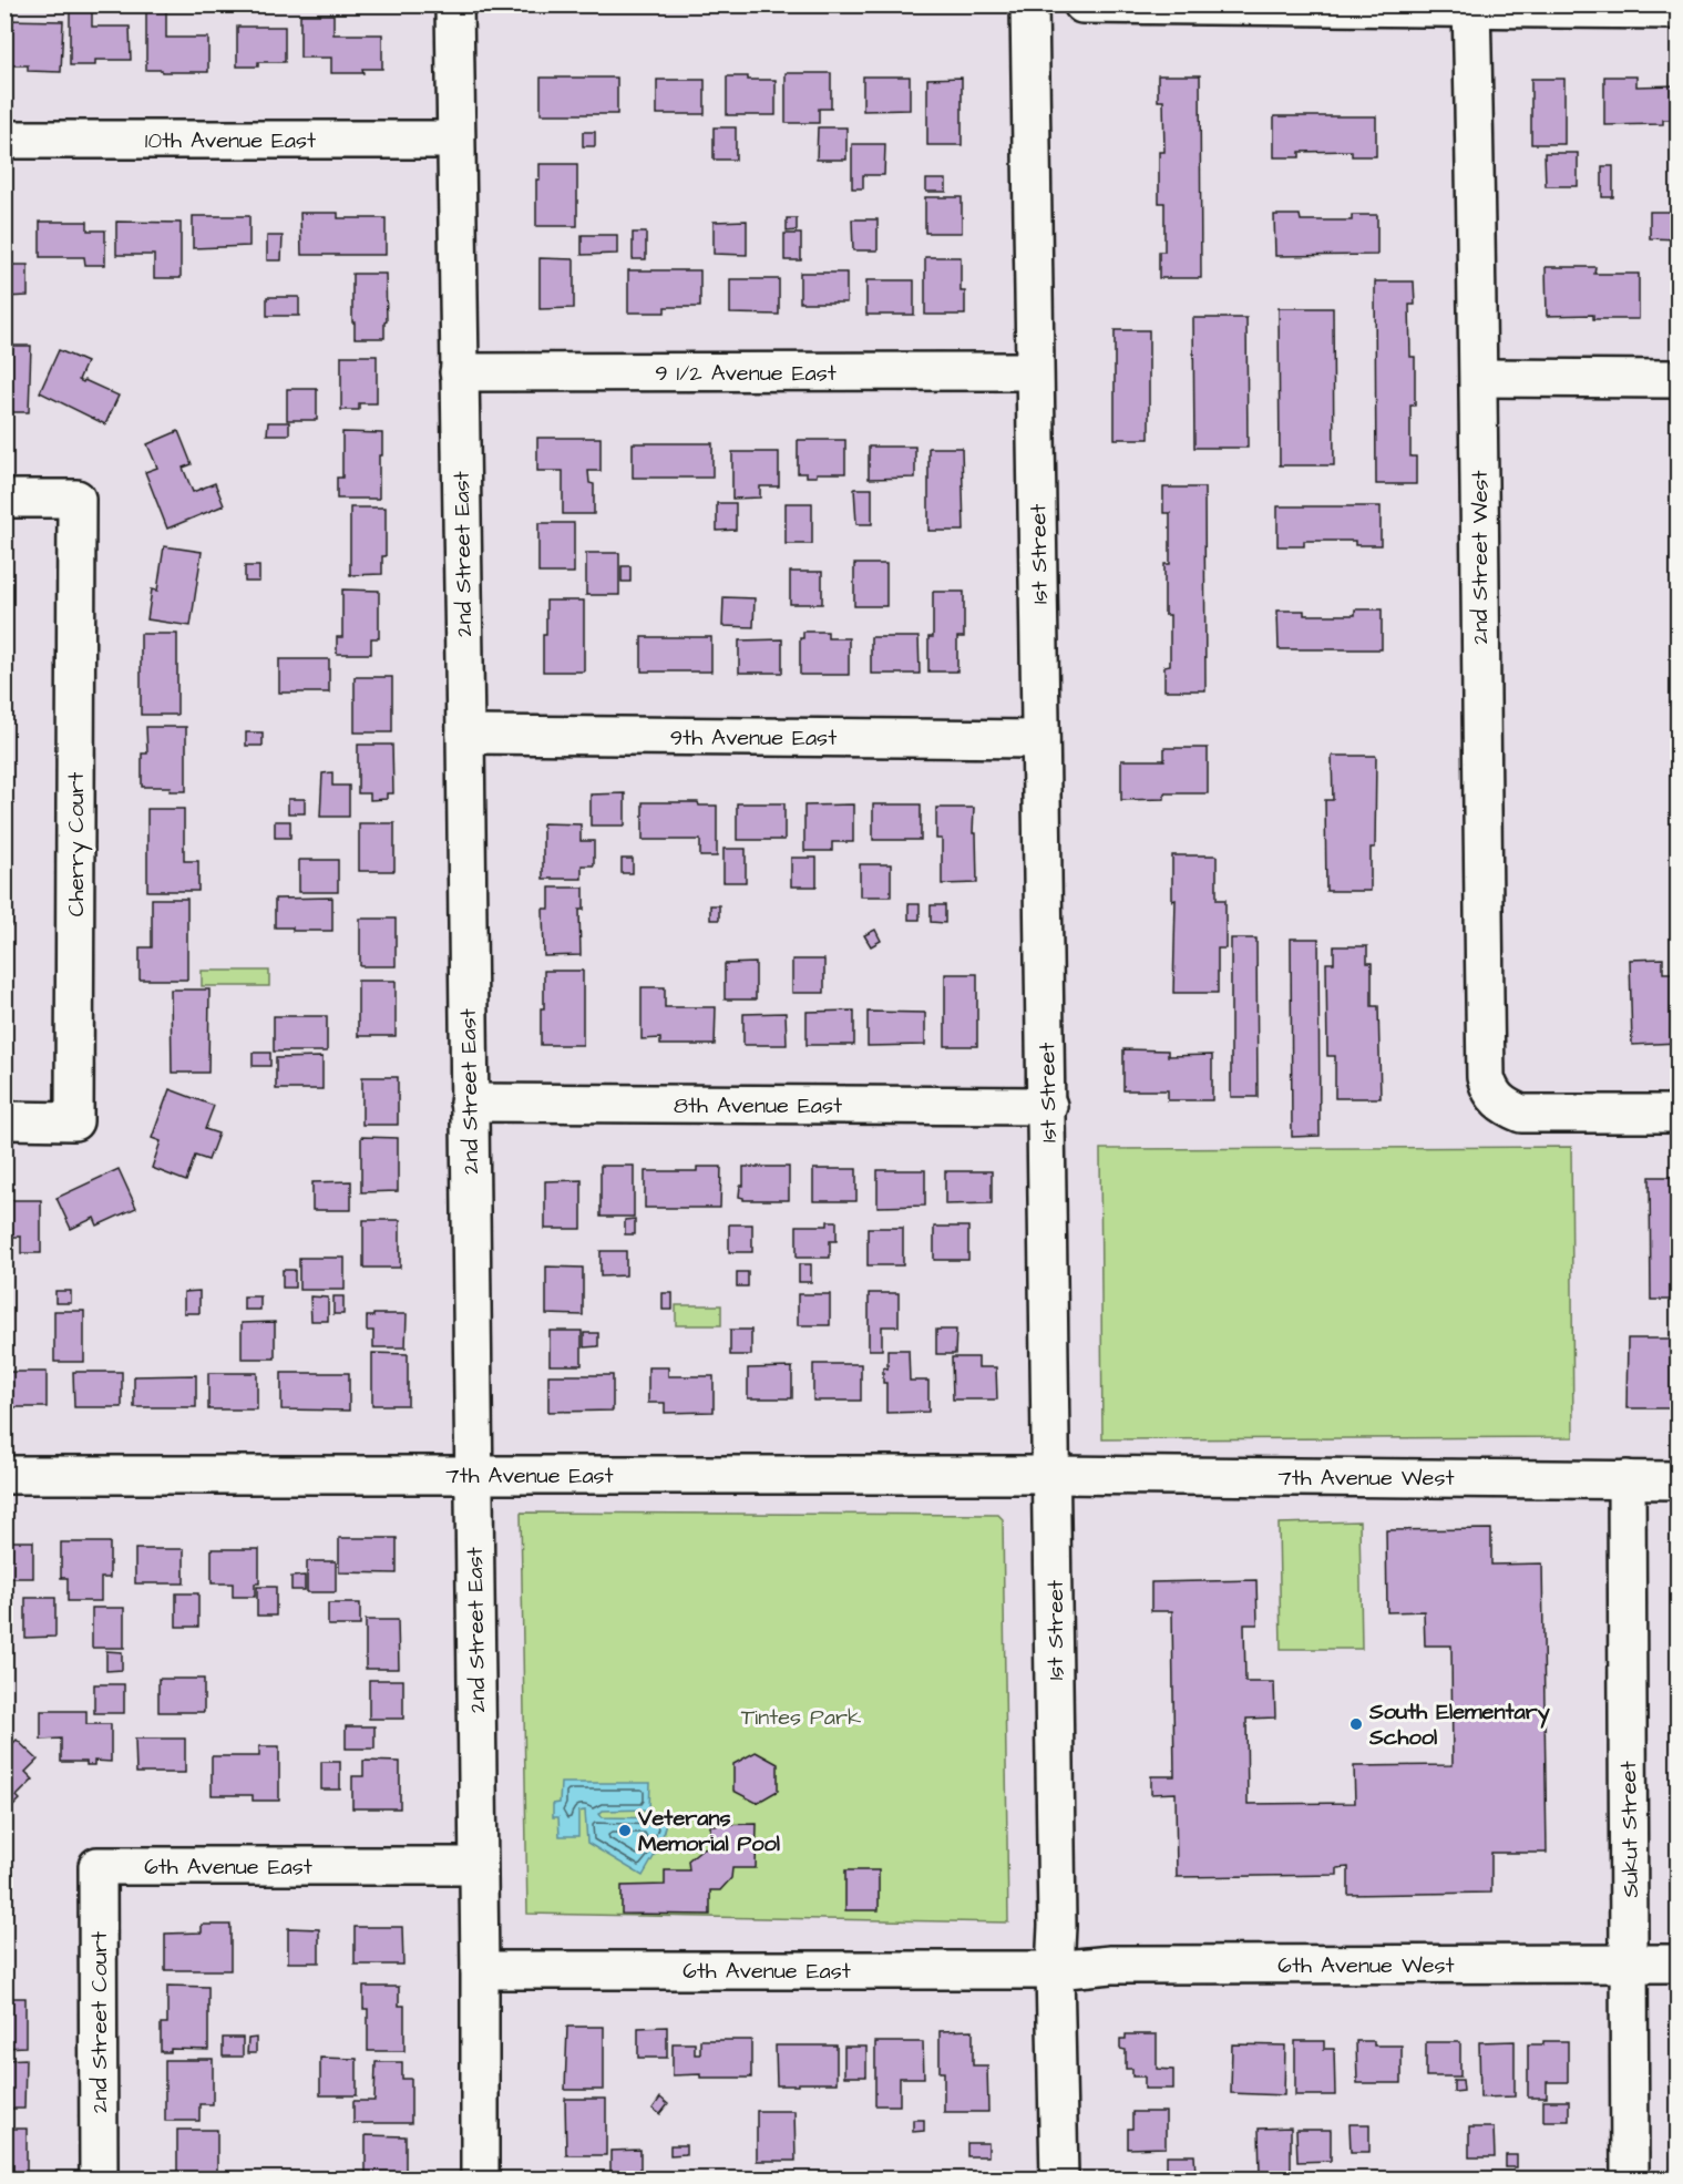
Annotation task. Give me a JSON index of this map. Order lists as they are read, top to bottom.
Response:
{
  "streets": {
    "street": [
      "10th Avenue East",
      "9 1/2 Avenue East",
      "2nd Street East",
      "1st Street",
      "2nd Street West",
      "9th Avenue East",
      "Cherry Court",
      "8th Avenue East",
      "7th Avenue East",
      "7th Avenue West",
      "Sukut Street",
      "6th Avenue East",
      "6th Avenue West",
      "2nd Street Court"
    ]
  },
  "crossings": [
    ["10th Avenue East", "2nd Street East"],
    ["9 1/2 Avenue East", "2nd Street East"],
    ["9 1/2 Avenue East", "1st Street"],
    ["2nd Street East", "9th Avenue East"],
    ["2nd Street East", "8th Avenue East"],
    ["2nd Street East", "7th Avenue East"],
    ["2nd Street East", "6th Avenue East"],
    ["1st Street", "9th Avenue East"],
    ["1st Street", "8th Avenue East"],
    ["1st Street", "7th Avenue East"],
    ["1st Street", "7th Avenue West"],
    ["1st Street", "6th Avenue East"],
    ["1st Street", "6th Avenue West"],
    ["7th Avenue East", "7th Avenue West"],
    ["7th Avenue West", "Sukut Street"],
    ["Sukut Street", "6th Avenue West"],
    ["6th Avenue East", "6th Avenue West"],
    ["6th Avenue East", "2nd Street Court"]
  ],
  "parks": ["Tintes Park"],
  "places": ["South Elementary School", "Veterans Memorial Pool"]
}
